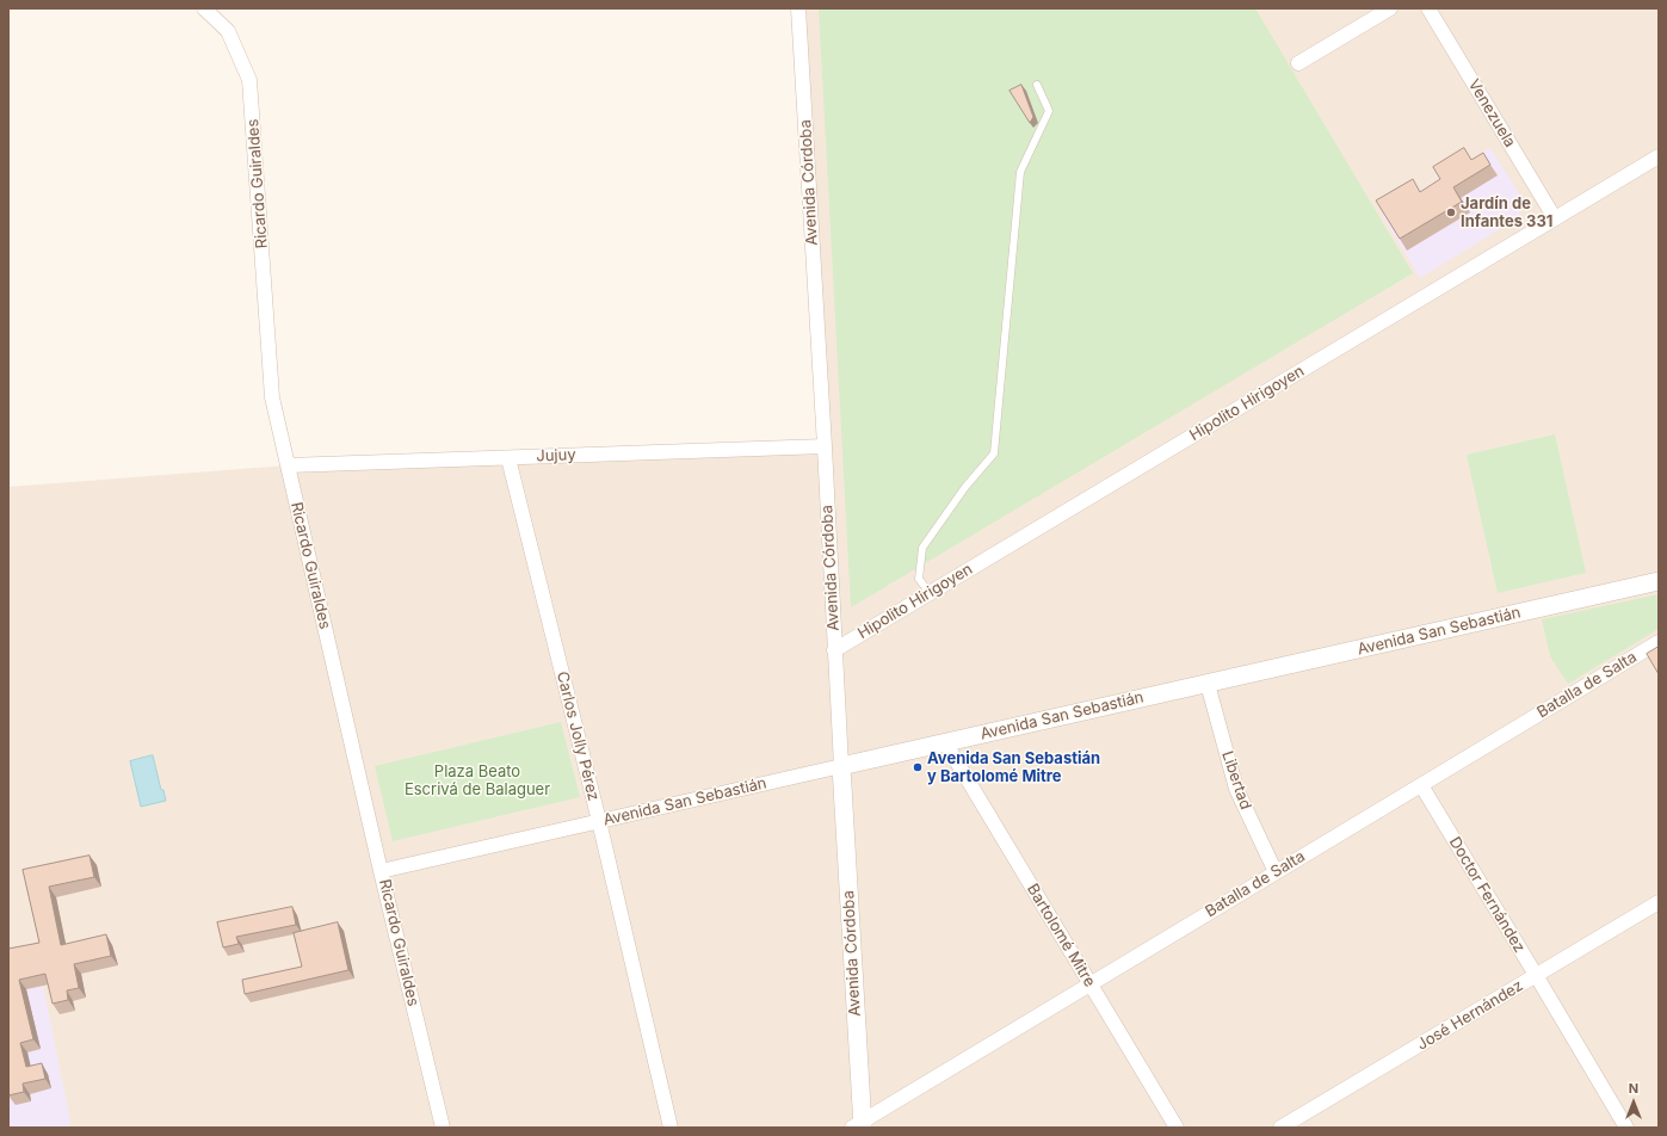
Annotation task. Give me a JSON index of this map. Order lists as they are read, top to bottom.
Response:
{
  "streets": {
    "street": [
      "Venezuela",
      "Avenida Córdoba",
      "Ricardo Guiraldes",
      "Hipolito Hirigoyen",
      "Jujuy",
      "Avenida San Sebastián",
      "Batalla de Salta",
      "Carlos Jolly Pérez",
      "Libertad",
      "Doctor Fernández",
      "Bartolomé Mitre",
      "José Hernández"
    ]
  },
  "crossings": [
    ["Venezuela", "Hipolito Hirigoyen"],
    ["Avenida Córdoba", "Hipolito Hirigoyen"],
    ["Avenida Córdoba", "Jujuy"],
    ["Avenida Córdoba", "Avenida San Sebastián"],
    ["Avenida Córdoba", "Batalla de Salta"],
    ["Ricardo Guiraldes", "Jujuy"],
    ["Ricardo Guiraldes", "Avenida San Sebastián"],
    ["Jujuy", "Carlos Jolly Pérez"],
    ["Avenida San Sebastián", "Carlos Jolly Pérez"],
    ["Avenida San Sebastián", "Libertad"],
    ["Avenida San Sebastián", "Bartolomé Mitre"],
    ["Batalla de Salta", "Libertad"],
    ["Batalla de Salta", "Doctor Fernández"],
    ["Batalla de Salta", "Bartolomé Mitre"],
    ["Doctor Fernández", "José Hernández"]
  ],
  "parks": ["Plaza Beato Escrivá de Balaguer"],
  "places": ["Jardín de Infantes 331", "Avenida San Sebastián y Bartolomé Mitre"],
  "north": "top"
}
